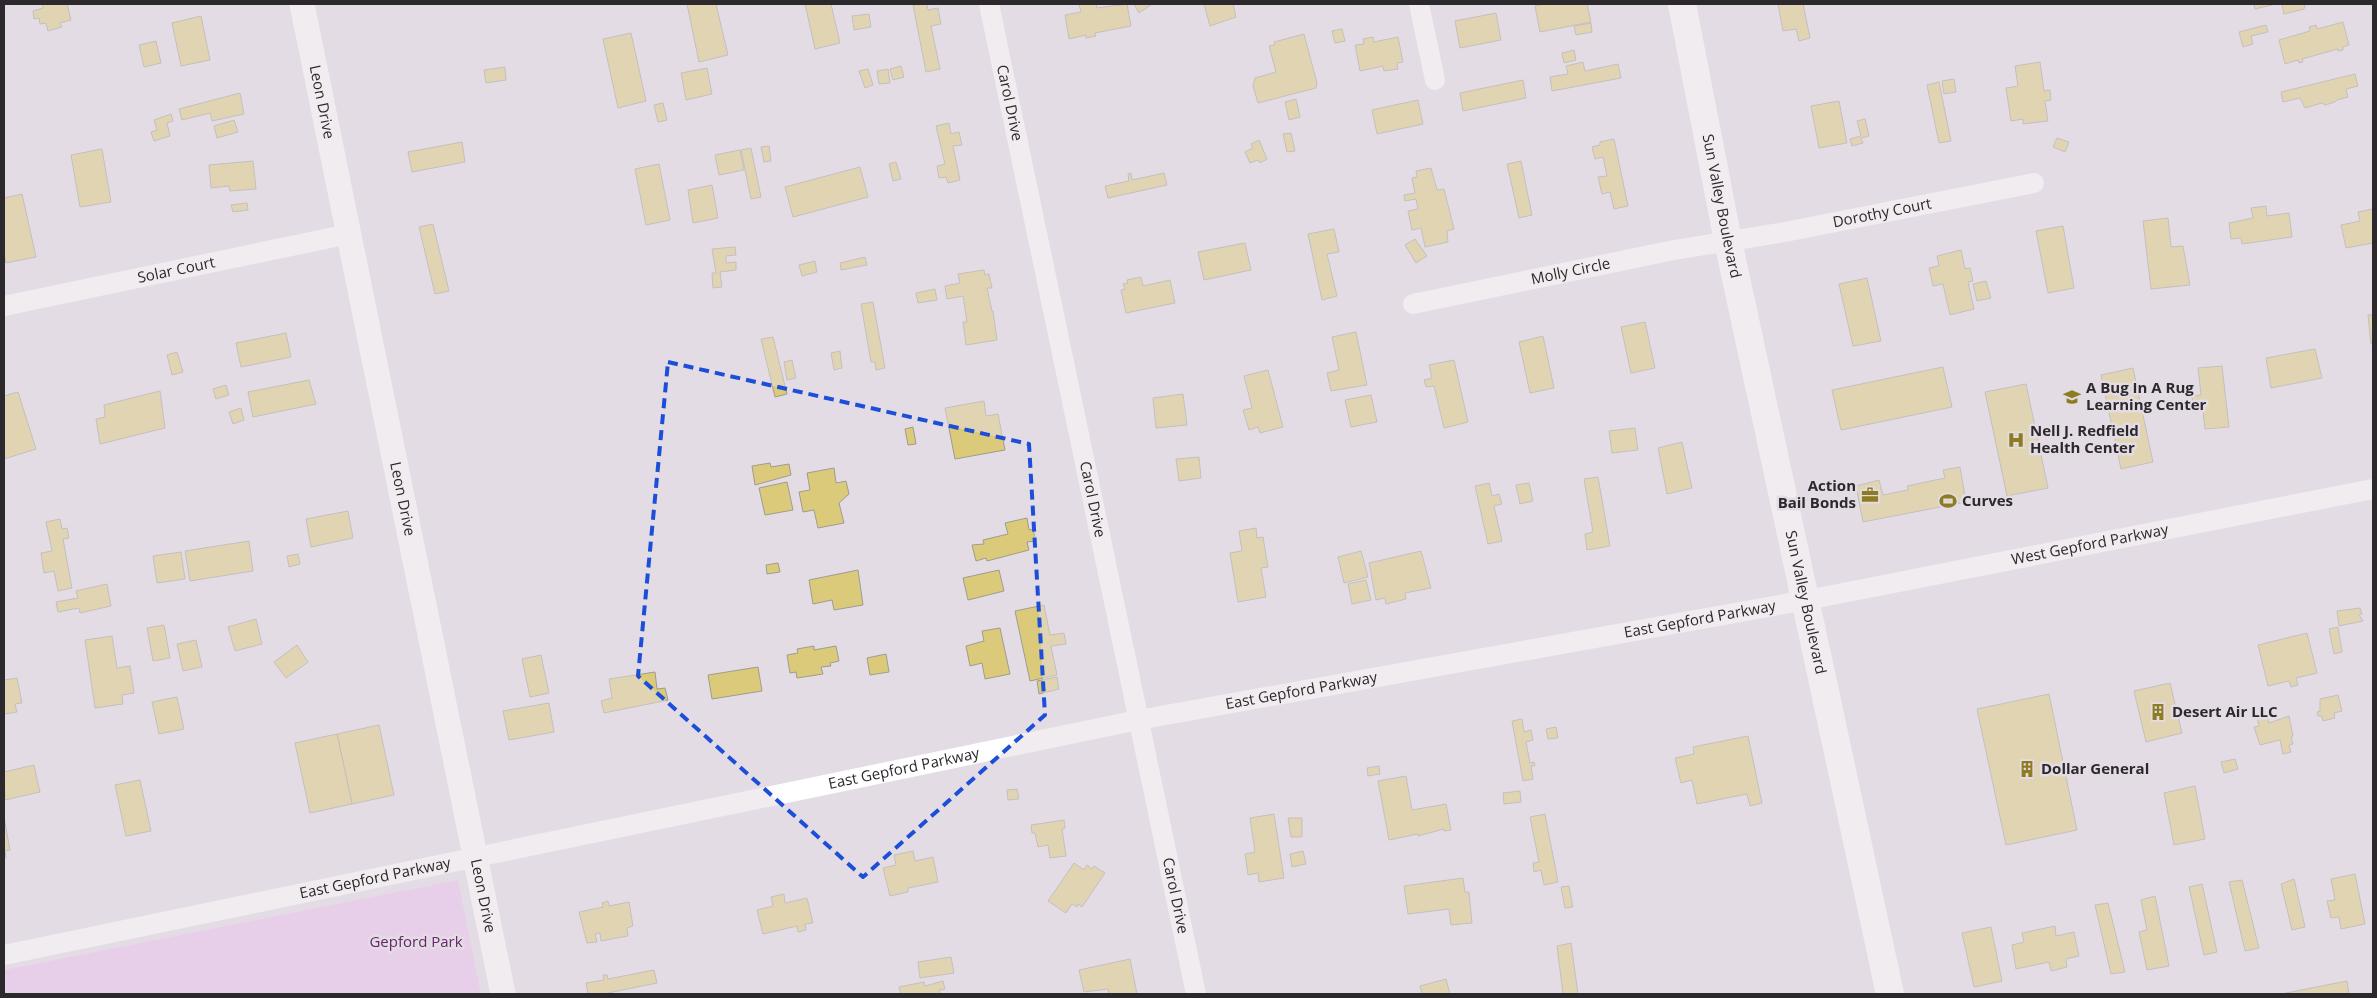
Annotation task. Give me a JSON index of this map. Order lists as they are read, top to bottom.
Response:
{
  "streets": {
    "main road": ["Sun Valley Boulevard"],
    "street": [
      "Leon Drive",
      "Carol Drive",
      "Dorothy Court",
      "Solar Court",
      "Molly Circle",
      "West Gepford Parkway",
      "East Gepford Parkway"
    ]
  },
  "crossings": [
    ["Leon Drive", "Solar Court"],
    ["Leon Drive", "East Gepford Parkway"],
    ["Carol Drive", "East Gepford Parkway"],
    ["Sun Valley Boulevard", "Dorothy Court"],
    ["Sun Valley Boulevard", "Molly Circle"],
    ["Sun Valley Boulevard", "West Gepford Parkway"],
    ["Sun Valley Boulevard", "East Gepford Parkway"],
    ["Dorothy Court", "Molly Circle"],
    ["West Gepford Parkway", "East Gepford Parkway"]
  ],
  "parks": ["Gepford Park"],
  "places": {
    "school or university": ["A Bug In A Rug Learning Center"],
    "hospital": ["Nell J. Redfield Health Center"],
    "office": ["Action Bail Bonds"],
    "sports": ["Curves"],
    "building": ["Desert Air LLC", "Dollar General"]
  }
}
